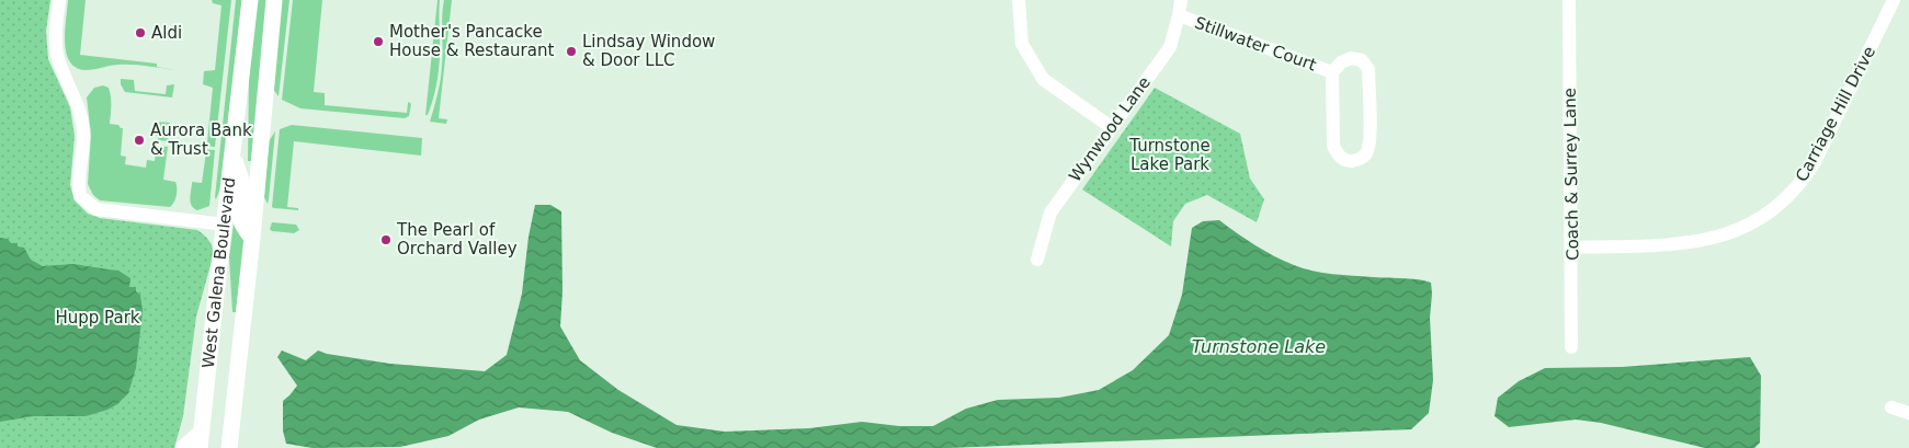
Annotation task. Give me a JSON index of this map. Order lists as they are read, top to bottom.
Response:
{
  "streets": {
    "main road": ["West Galena Boulevard"],
    "street": [
      "Stillwater Court",
      "Carriage Hill Drive",
      "Wynwood Lane",
      "Coach & Surrey Lane"
    ]
  },
  "crossings": [
    ["Stillwater Court", "Wynwood Lane"],
    ["Carriage Hill Drive", "Coach & Surrey Lane"]
  ],
  "water": ["Turnstone Lake"],
  "parks": ["Turnstone Lake Park", "Hupp Park"],
  "places": [
    "Aldi",
    "Mother's Pancacke House & Restaurant",
    "Lindsay Window & Door LLC",
    "Aurora Bank & Trust",
    "The Pearl of Orchard Valley"
  ]
}
